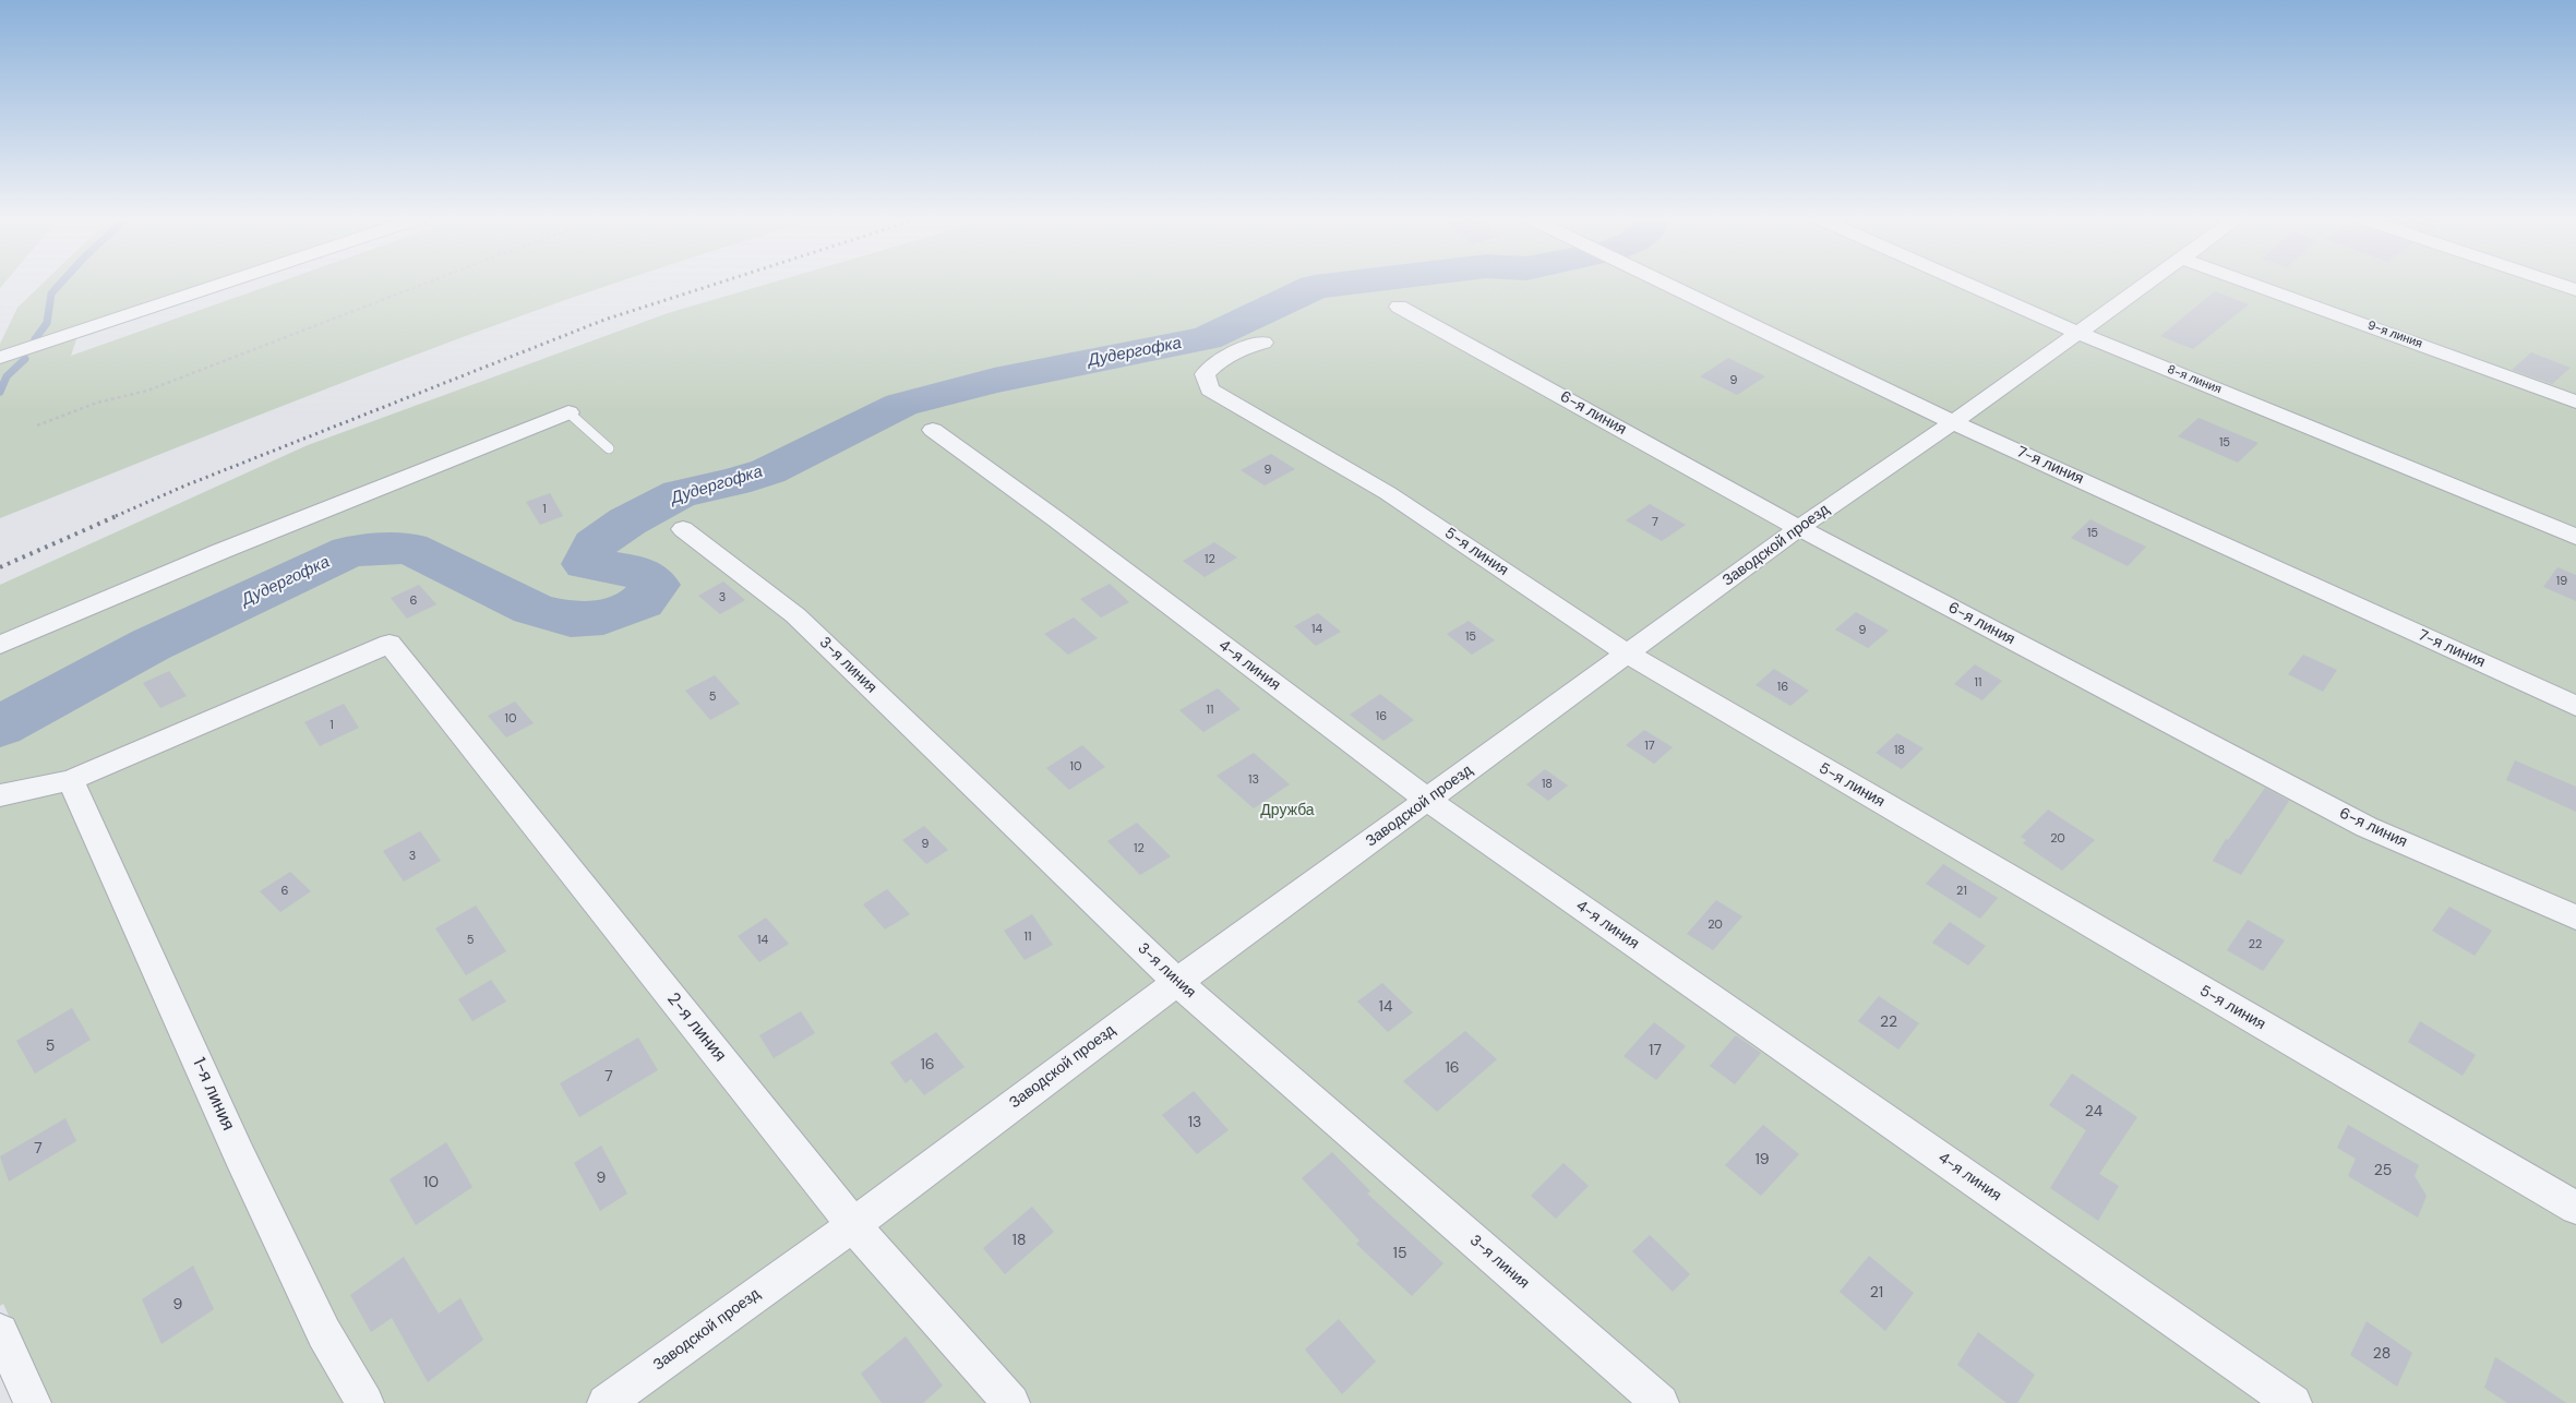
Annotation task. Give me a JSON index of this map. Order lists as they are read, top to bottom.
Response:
{
  "streets": {
    "street": [
      "9-я линия",
      "8-я линия",
      "6-я линия",
      "7-я линия",
      "Заводской проезд",
      "5-я линия",
      "3-я линия",
      "4-я линия",
      "2-я линия",
      "1-я линия"
    ]
  },
  "crossings": [
    ["8-я линия", "Заводской проезд"],
    ["6-я линия", "Заводской проезд"],
    ["7-я линия", "Заводской проезд"],
    ["Заводской проезд", "5-я линия"],
    ["Заводской проезд", "3-я линия"],
    ["Заводской проезд", "4-я линия"],
    ["Заводской проезд", "2-я линия"],
    ["2-я линия", "1-я линия"]
  ],
  "water": ["Дудергофка"],
  "parks": ["Дружба"],
  "house_numbers": [
    "9",
    "15",
    "9",
    "1",
    "7",
    "15",
    "12",
    "19",
    "3",
    "6",
    "14",
    "9",
    "15",
    "11",
    "16",
    "5",
    "11",
    "16",
    "10",
    "1",
    "17",
    "18",
    "10",
    "13",
    "18",
    "20",
    "9",
    "12",
    "3",
    "6",
    "21",
    "20",
    "11",
    "5",
    "14",
    "22",
    "14",
    "22",
    "5",
    "17",
    "16",
    "16",
    "7",
    "24",
    "13",
    "7",
    "19",
    "25",
    "9",
    "10",
    "18",
    "15",
    "21",
    "9",
    "28"
  ]
}
